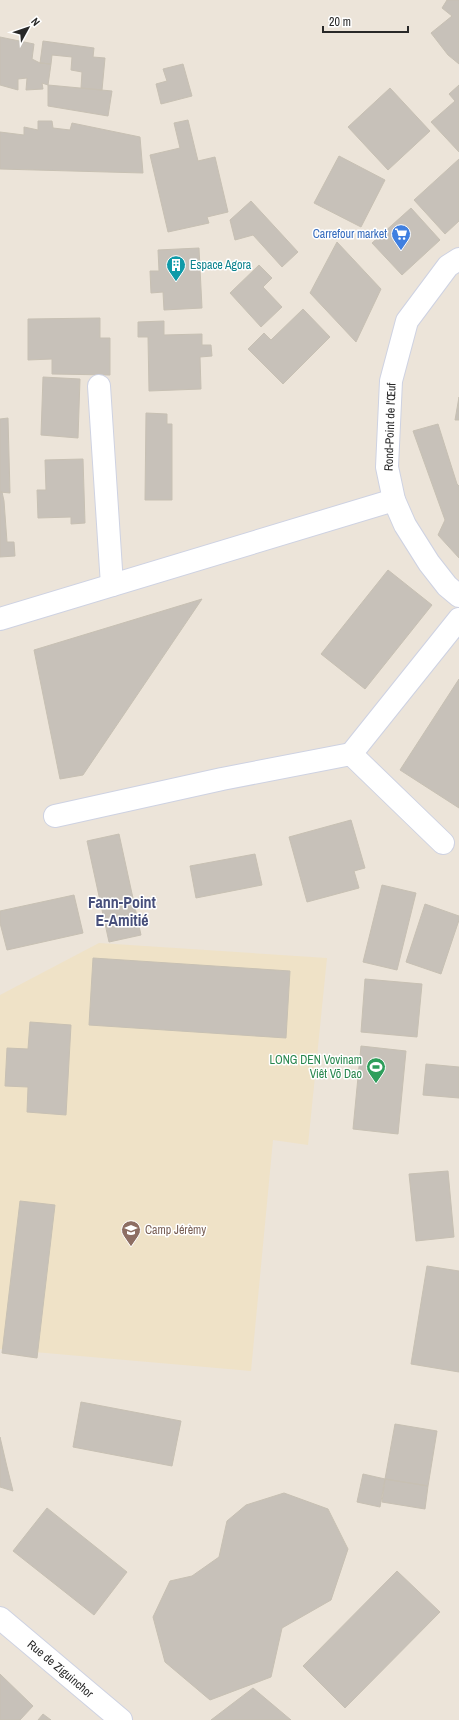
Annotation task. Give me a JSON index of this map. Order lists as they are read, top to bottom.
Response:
{
  "streets": {
    "street": ["Rond-Point de l'Œuf", "Rue de Ziguinchor"]
  },
  "districts": ["Fann-Point E-Amitié"],
  "places": {
    "supermarket": ["Carrefour market"],
    "building": ["Espace Agora"],
    "sports": ["LONG DEN Vovinam Viêt Võ Dao"],
    "school or university": ["Camp Jérèmy"]
  },
  "scale_bar": "20 m",
  "north": "top right"
}
